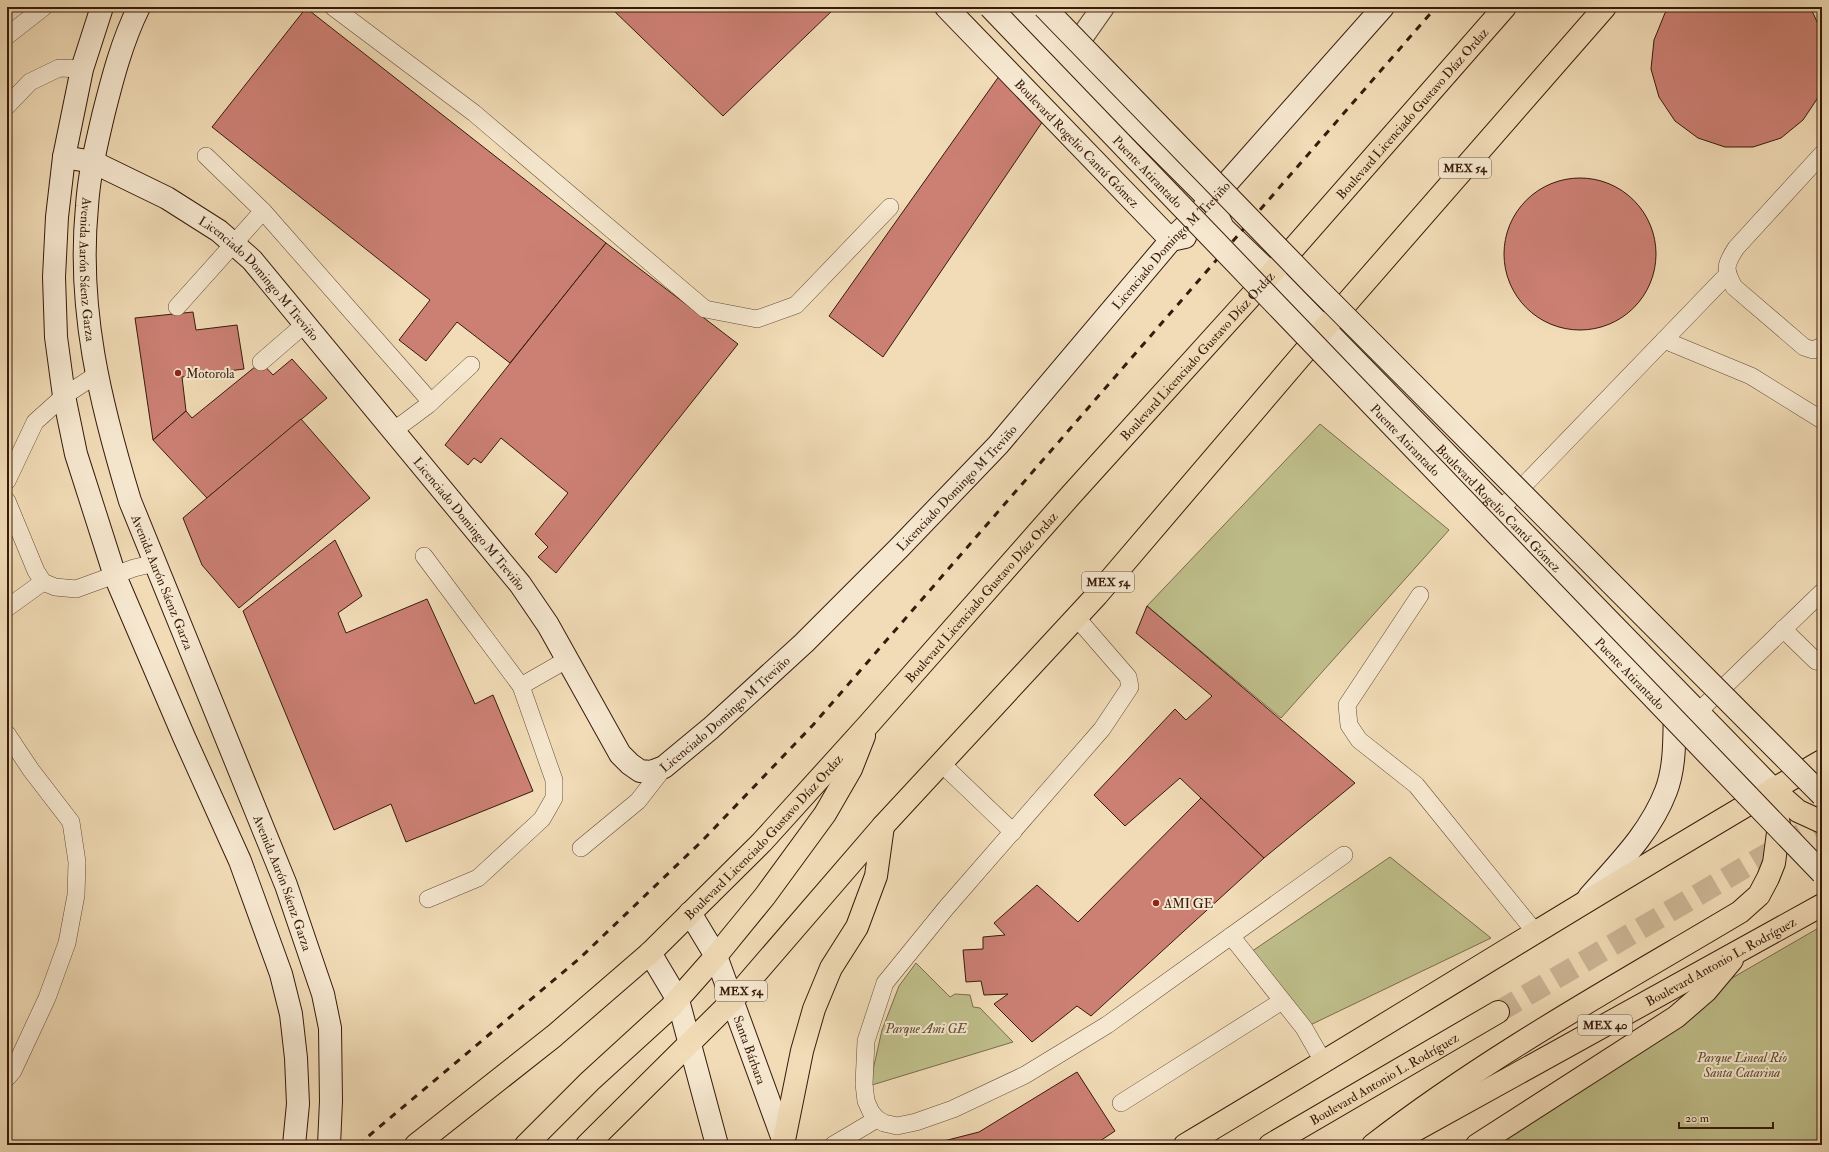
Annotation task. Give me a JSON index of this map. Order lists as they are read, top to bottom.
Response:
{
  "streets": {
    "main road": [
      "Boulevard Licenciado Gustavo Díaz Ordaz",
      "Boulevard Rogelio Cantú Gómez",
      "MEX 54",
      "Puente Atirantado",
      "Licenciado Domingo M Treviño",
      "Avenida Aarón Sáenz Garza",
      "Boulevard Antonio L. Rodríguez",
      "MEX 40",
      "Santa Bárbara"
    ]
  },
  "crossings": [
    ["Boulevard Licenciado Gustavo Díaz Ordaz", "Boulevard Rogelio Cantú Gómez"],
    ["Boulevard Licenciado Gustavo Díaz Ordaz", "Santa Bárbara"],
    ["Boulevard Rogelio Cantú Gómez", "MEX 54"],
    ["Boulevard Rogelio Cantú Gómez", "Licenciado Domingo M Treviño"],
    ["MEX 54", "Santa Bárbara"],
    ["Licenciado Domingo M Treviño", "Avenida Aarón Sáenz Garza"]
  ],
  "parks": ["Parque Ami GE", "Parque Lineal Río Santa Catarina"],
  "places": ["Motorola", "AMI GE"],
  "scale_bar": "20 m"
}
